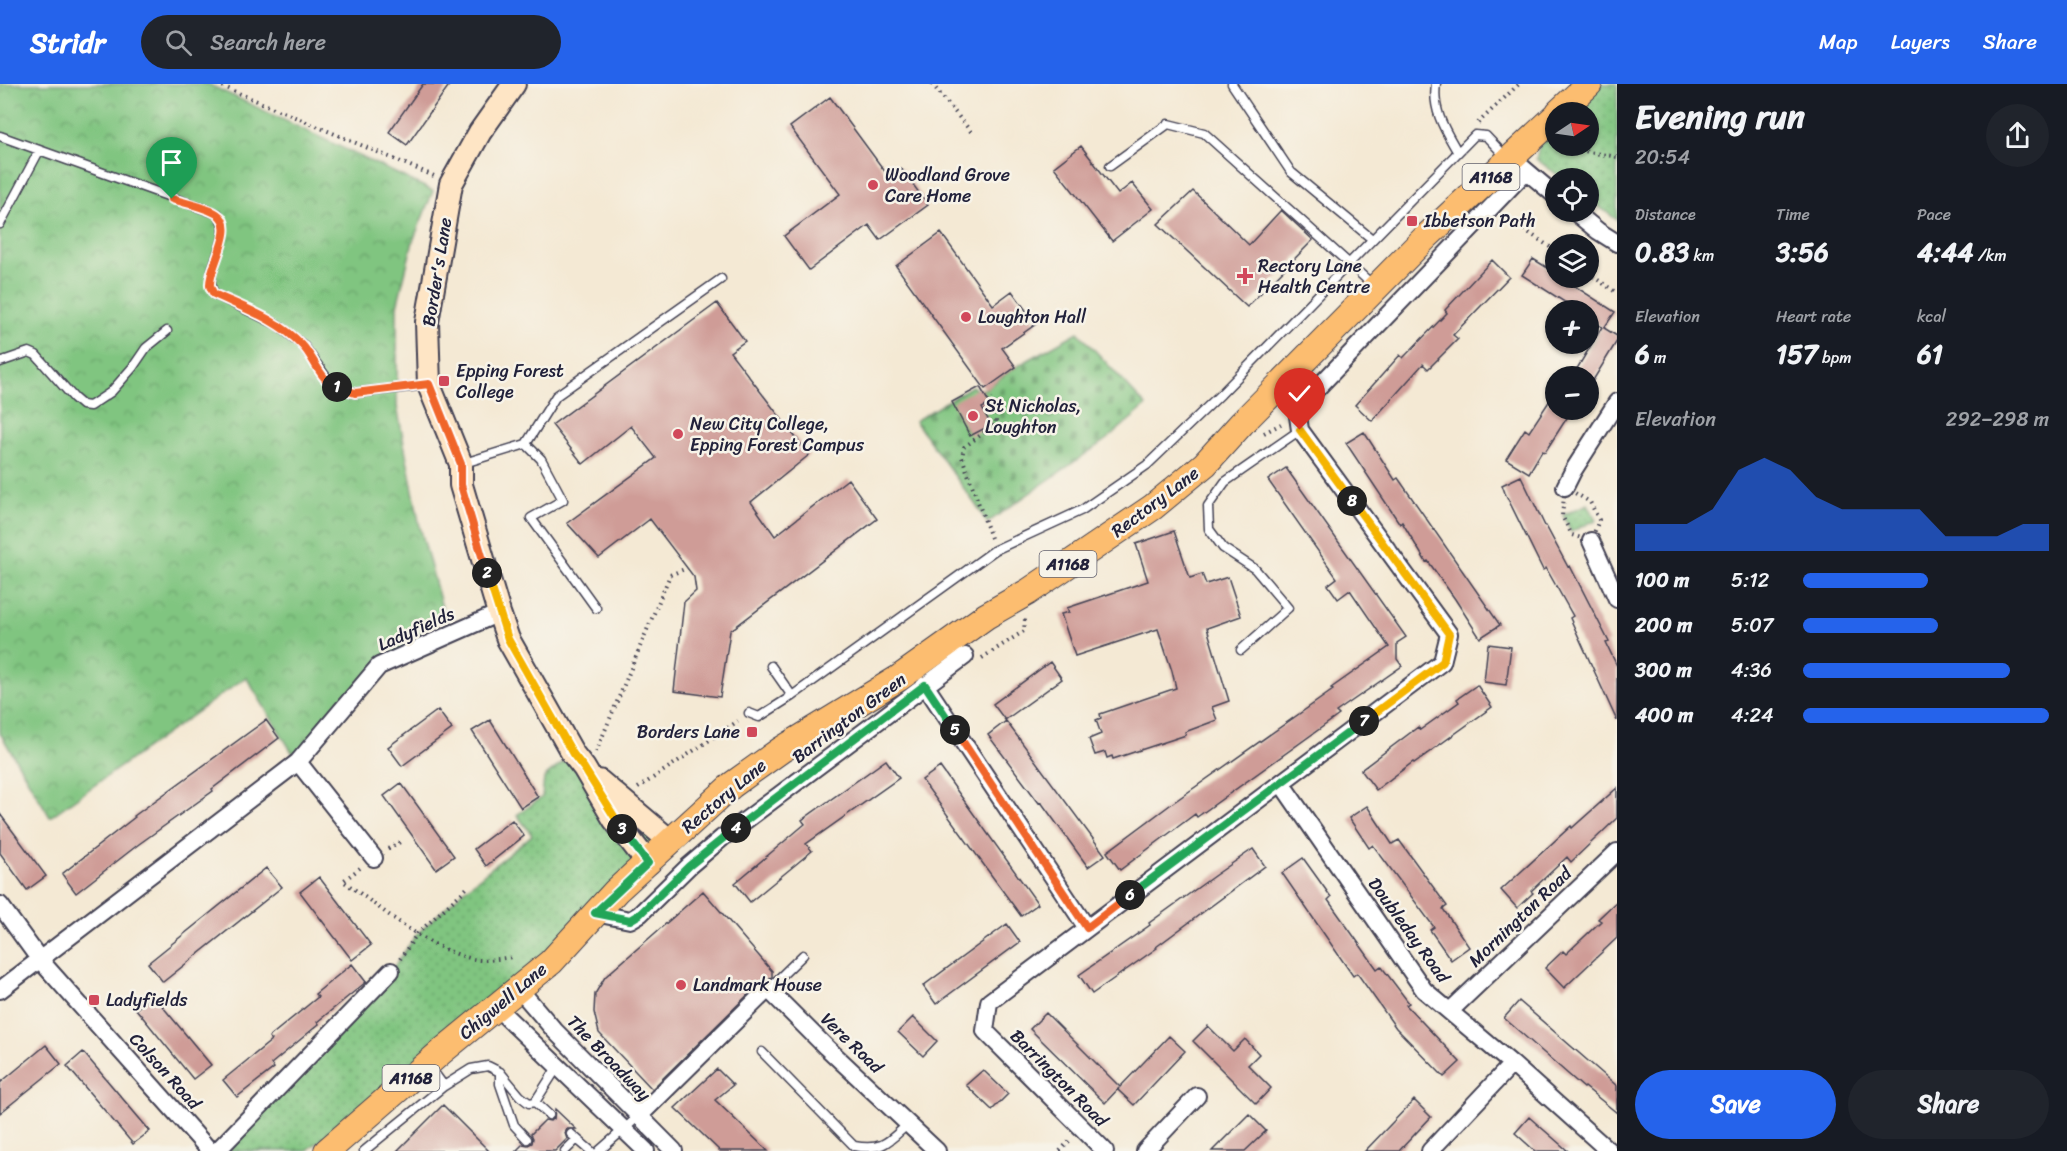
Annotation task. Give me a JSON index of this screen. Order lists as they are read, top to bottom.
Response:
{
  "streets": {
    "main road": ["A1168", "Rectory Lane", "Chigwell Lane"],
    "street": [
      "Border's Lane",
      "Ladyfields",
      "Barrington Green",
      "Mornington Road",
      "Doubleday Road",
      "Vere Road",
      "The Broadway",
      "Colson Road",
      "Barrington Road"
    ]
  },
  "crossings": [
    ["Border's Lane", "Rectory Lane"],
    ["Border's Lane", "Ladyfields"],
    ["Border's Lane", "Chigwell Lane"],
    ["Rectory Lane", "Chigwell Lane"],
    ["Ladyfields", "Colson Road"],
    ["Barrington Green", "Chigwell Lane"],
    ["Barrington Green", "Barrington Road"],
    ["Mornington Road", "Doubleday Road"],
    ["Doubleday Road", "Barrington Road"],
    ["Chigwell Lane", "The Broadway"]
  ],
  "places": {
    "other": [
      "Woodland Grove Care Home",
      "Loughton Hall",
      "St Nicholas, Loughton",
      "New City College, Epping Forest Campus",
      "Landmark House"
    ],
    "transit": [
      "Ibbetson Path",
      "Epping Forest College",
      "Borders Lane",
      "Ladyfields"
    ],
    "health": ["Rectory Lane Health Centre"]
  },
  "north": "right",
  "page": {
    "header": "Stridr",
    "search": "Search here",
    "nav": ["Map", "Layers", "Share"],
    "heading": ["Evening run", "20:54"],
    "map_buttons": ["+", "−"],
    "stats": [
      ["Distance", "0.83 km"],
      ["Time", "3:56"],
      ["Pace", "4:44 /km"],
      ["Elevation", "6 m"],
      ["Heart rate", "157 bpm"],
      ["kcal", "61"]
    ],
    "pins": [
      "1",
      "8",
      "2",
      "7",
      "5",
      "4",
      "3",
      "6"
    ],
    "chart": ["Elevation", "292–298 m"],
    "list": [
      {
        "name": "100 m",
        "note": "5:12"
      },
      {
        "name": "200 m",
        "note": "5:07"
      },
      {
        "name": "300 m",
        "note": "4:36"
      },
      {
        "name": "400 m",
        "note": "4:24"
      }
    ],
    "buttons": ["Save", "Share"]
  }
}
